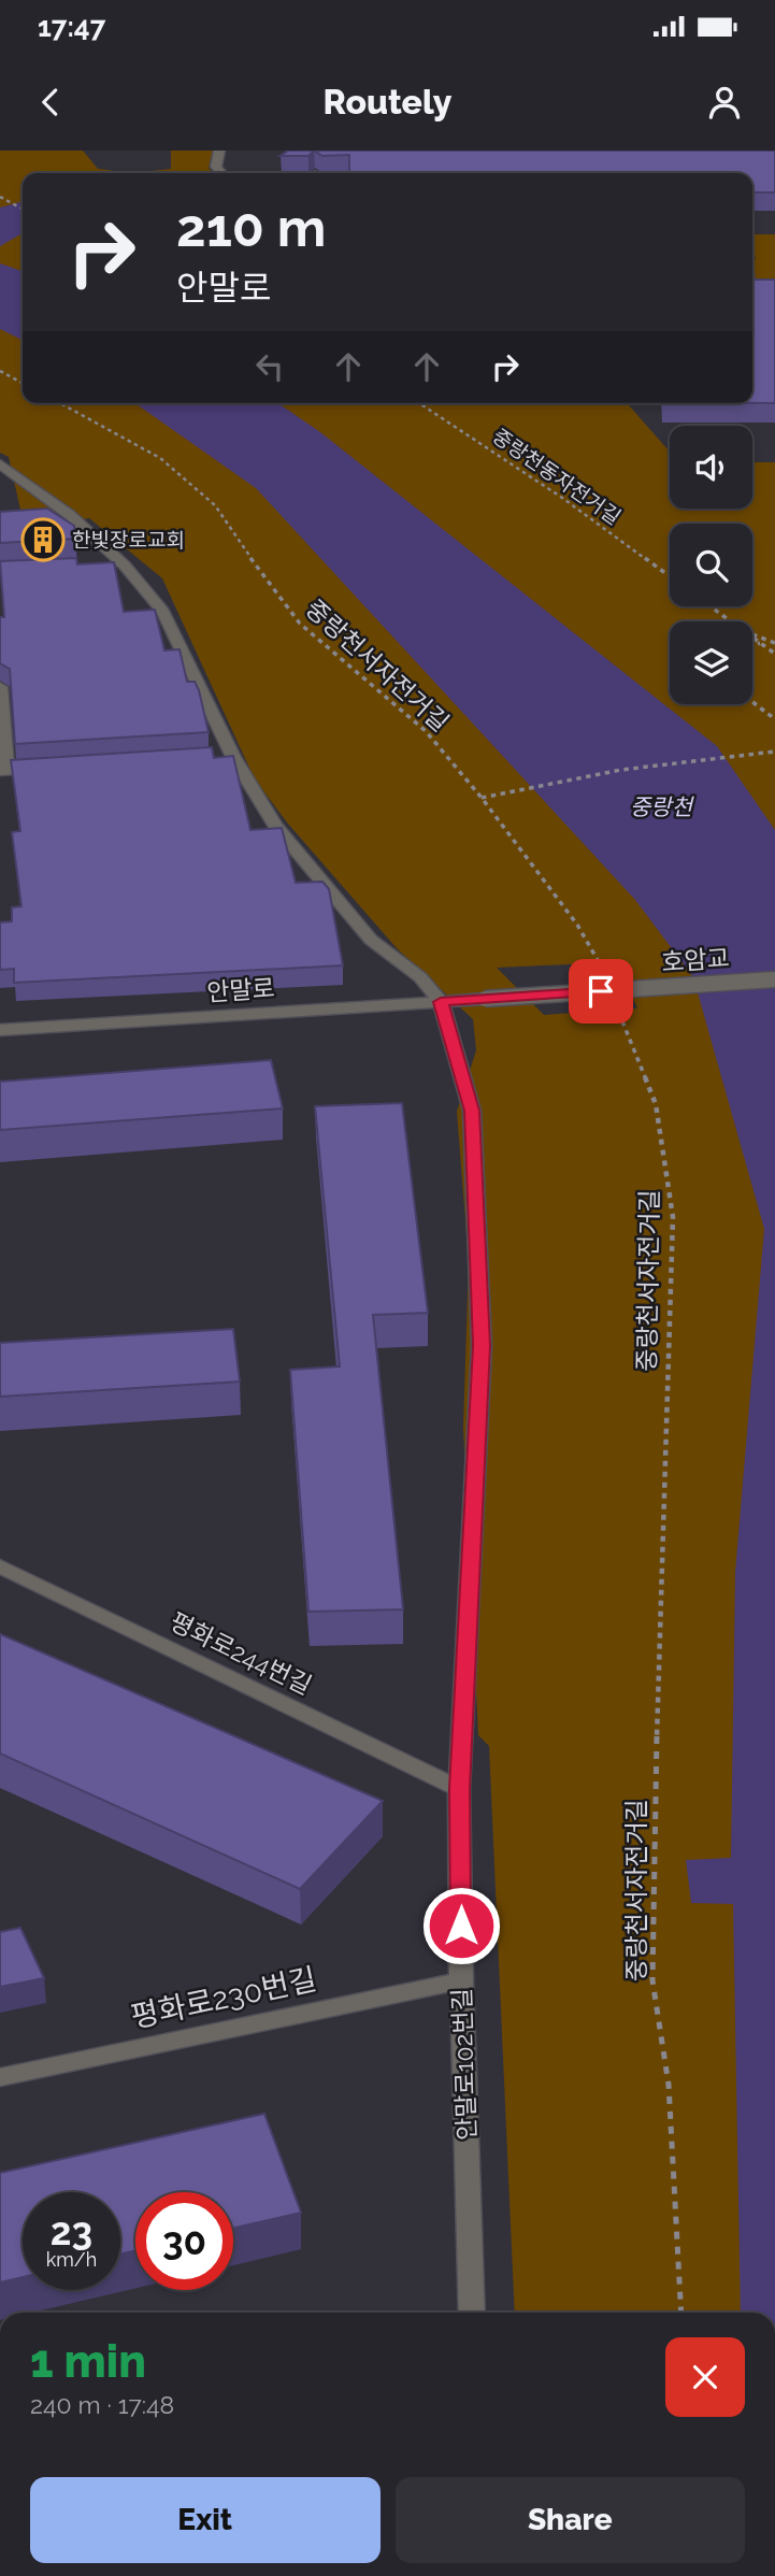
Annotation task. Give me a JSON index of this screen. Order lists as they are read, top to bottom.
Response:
{
  "streets": {
    "street": [
      "호암교",
      "안말로",
      "평화로244번길",
      "평화로230번길",
      "안말로102번길"
    ],
    "path": ["중랑천동자전거길", "중랑천서자전거길"]
  },
  "crossings": [
    ["호암교", "안말로"],
    ["안말로", "안말로102번길"],
    ["평화로244번길", "안말로102번길"],
    ["평화로230번길", "안말로102번길"]
  ],
  "water": ["중랑천"],
  "places": {
    "building": ["한빛장로교회"]
  },
  "page": {
    "status": "17:47",
    "header": "Routely",
    "turn": ["210 m", "안말로"],
    "speed": "23 km/h",
    "limit": "30",
    "heading": ["1 min", "240 m · 17:48"],
    "buttons": ["Exit", "Share"]
  }
}
